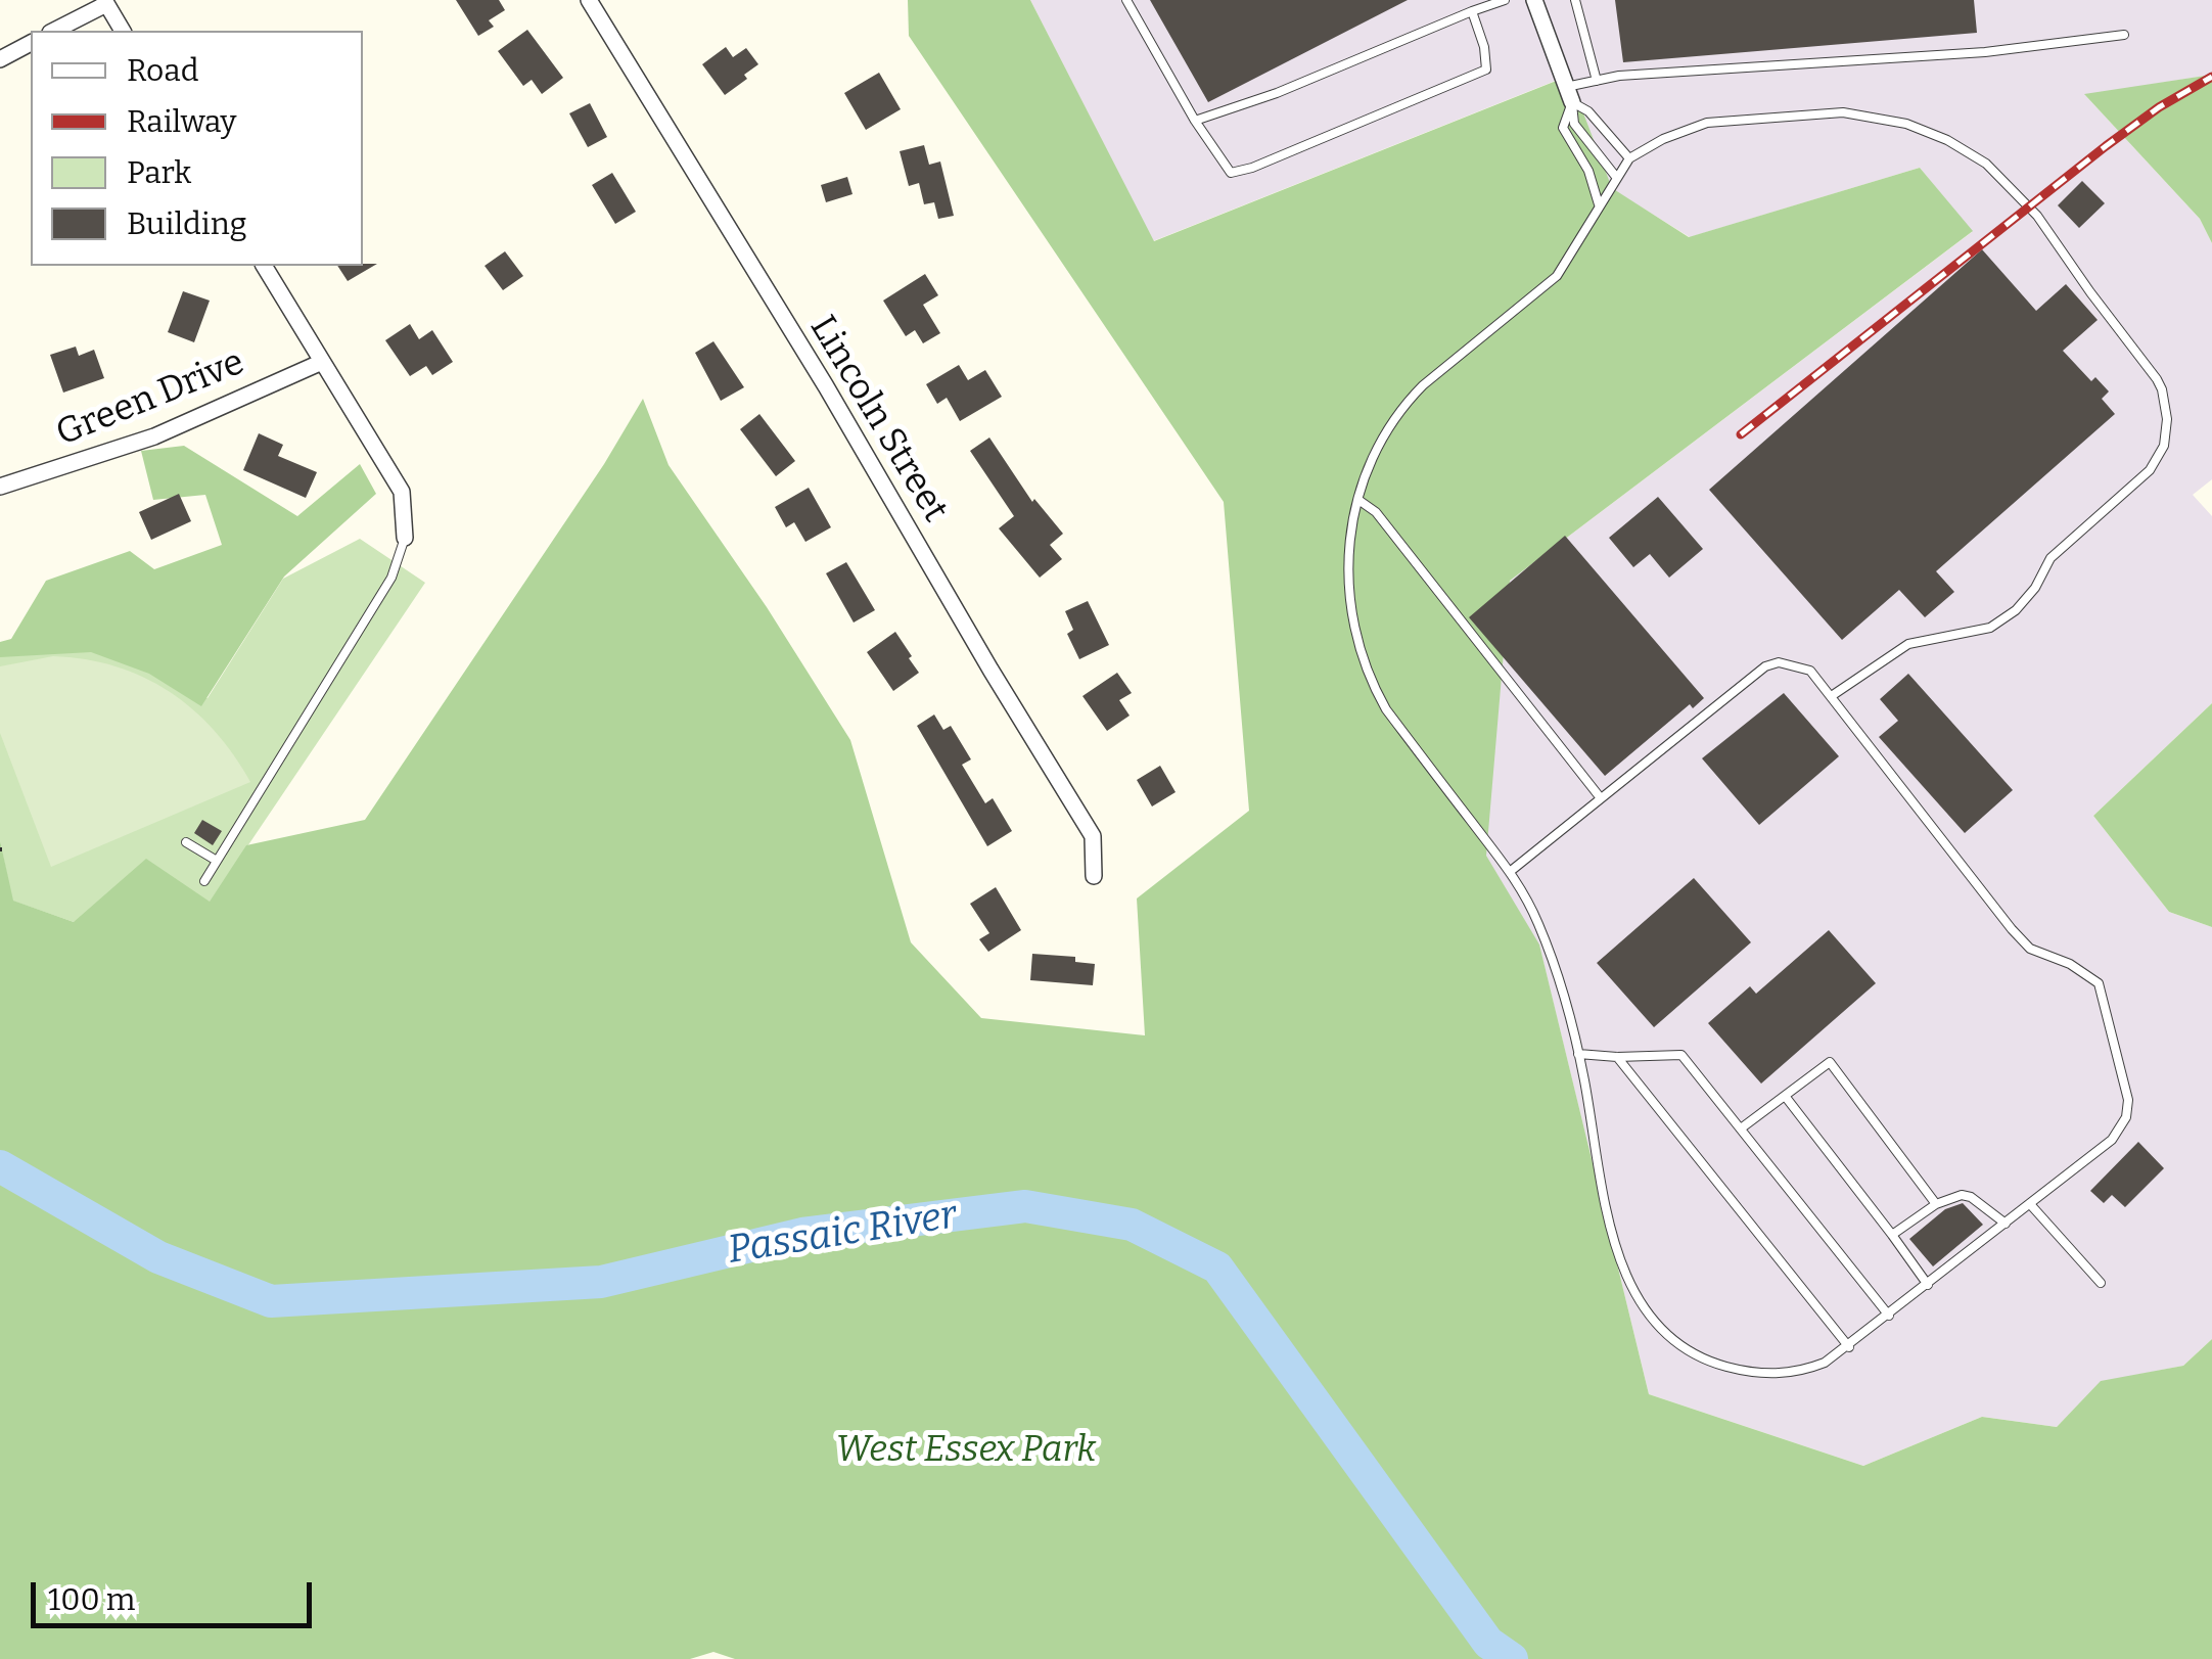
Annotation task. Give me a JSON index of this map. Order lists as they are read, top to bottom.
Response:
{
  "streets": {
    "street": ["Green Drive", "Lincoln Street"]
  },
  "water": ["Passaic River"],
  "parks": ["West Essex Park"],
  "legend": [
    "Road",
    "Railway",
    "Park",
    "Building"
  ],
  "scale_bar": "100 m"
}
